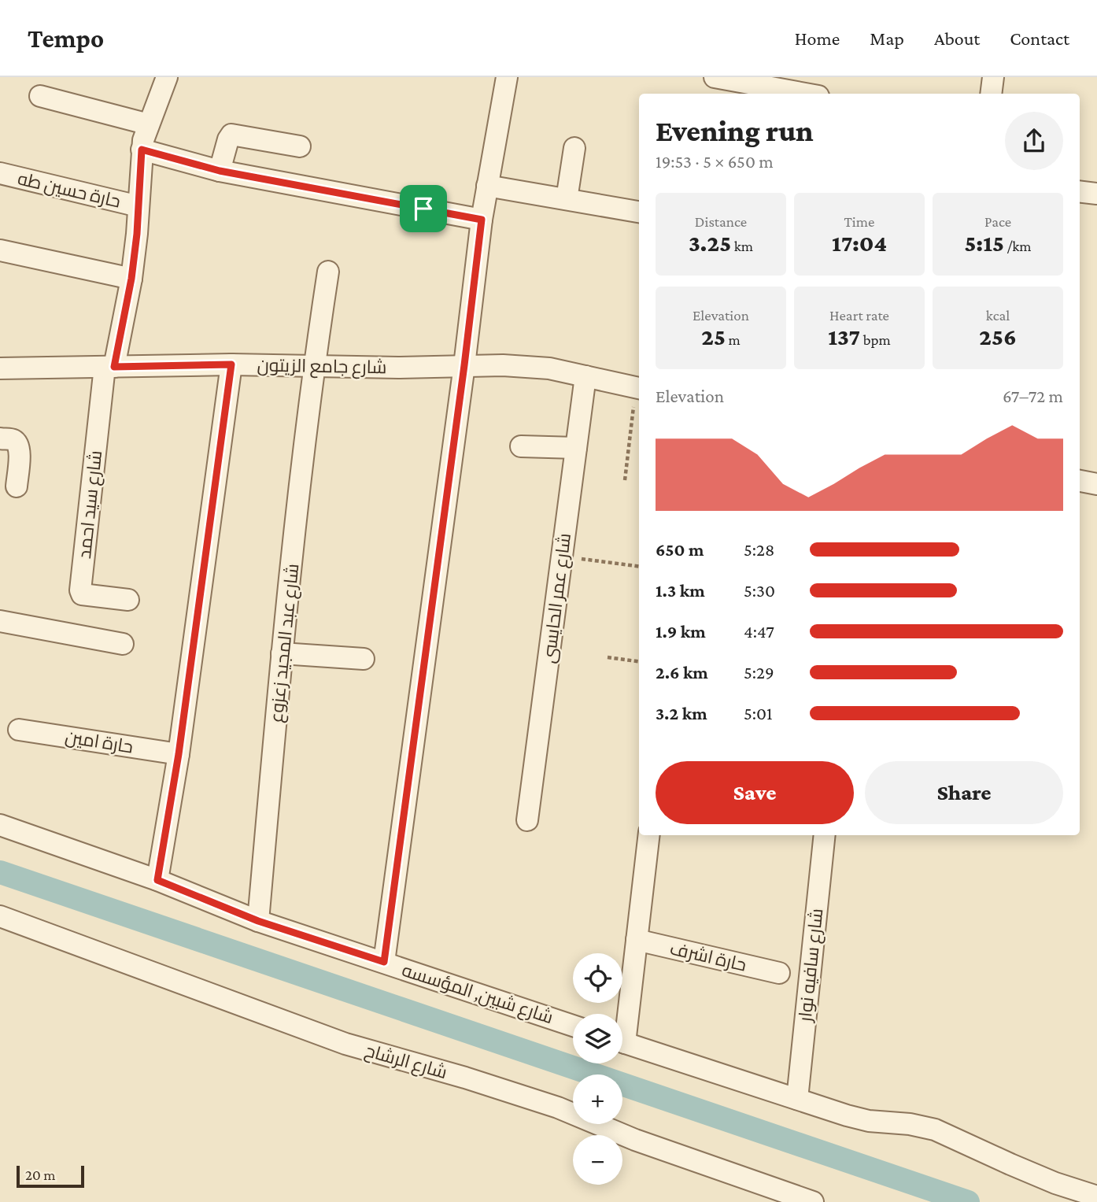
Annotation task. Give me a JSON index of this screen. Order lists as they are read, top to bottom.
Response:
{
  "streets": {
    "street": [
      "حارة حسين طه",
      "شارع جامع الزيتون",
      "شارع سيد احمد",
      "شارع عمر الحايسى",
      "شارع عبد المجيد زعزوع",
      "حارة امين",
      "حارة اشرف",
      "شارع سافيه نوار",
      "شارع شبين, المؤسسه",
      "شارع الرشاح"
    ]
  },
  "crossings": [
    ["شارع جامع الزيتون", "شارع سيد احمد"],
    ["شارع جامع الزيتون", "شارع عمر الحايسى"],
    ["شارع جامع الزيتون", "شارع عبد المجيد زعزوع"],
    ["شارع عبد المجيد زعزوع", "شارع شبين, المؤسسه"]
  ],
  "scale_bar": "20 m",
  "page": {
    "header": "Tempo",
    "nav": [
      "Home",
      "Map",
      "About",
      "Contact"
    ],
    "heading": ["Evening run", "19:53 · 5 × 650 m"],
    "stats": [
      ["Distance", "3.25 km"],
      ["Time", "17:04"],
      ["Pace", "5:15 /km"],
      ["Elevation", "25 m"],
      ["Heart rate", "137 bpm"],
      ["kcal", "256"]
    ],
    "chart": ["Elevation", "67–72 m"],
    "list": [
      {
        "name": "650 m",
        "note": "5:28"
      },
      {
        "name": "1.3 km",
        "note": "5:30"
      },
      {
        "name": "1.9 km",
        "note": "4:47"
      },
      {
        "name": "2.6 km",
        "note": "5:29"
      },
      {
        "name": "3.2 km",
        "note": "5:01"
      }
    ],
    "buttons": ["Save", "Share"],
    "map_buttons": ["+", "−"],
    "scale": "20 m"
  }
}
